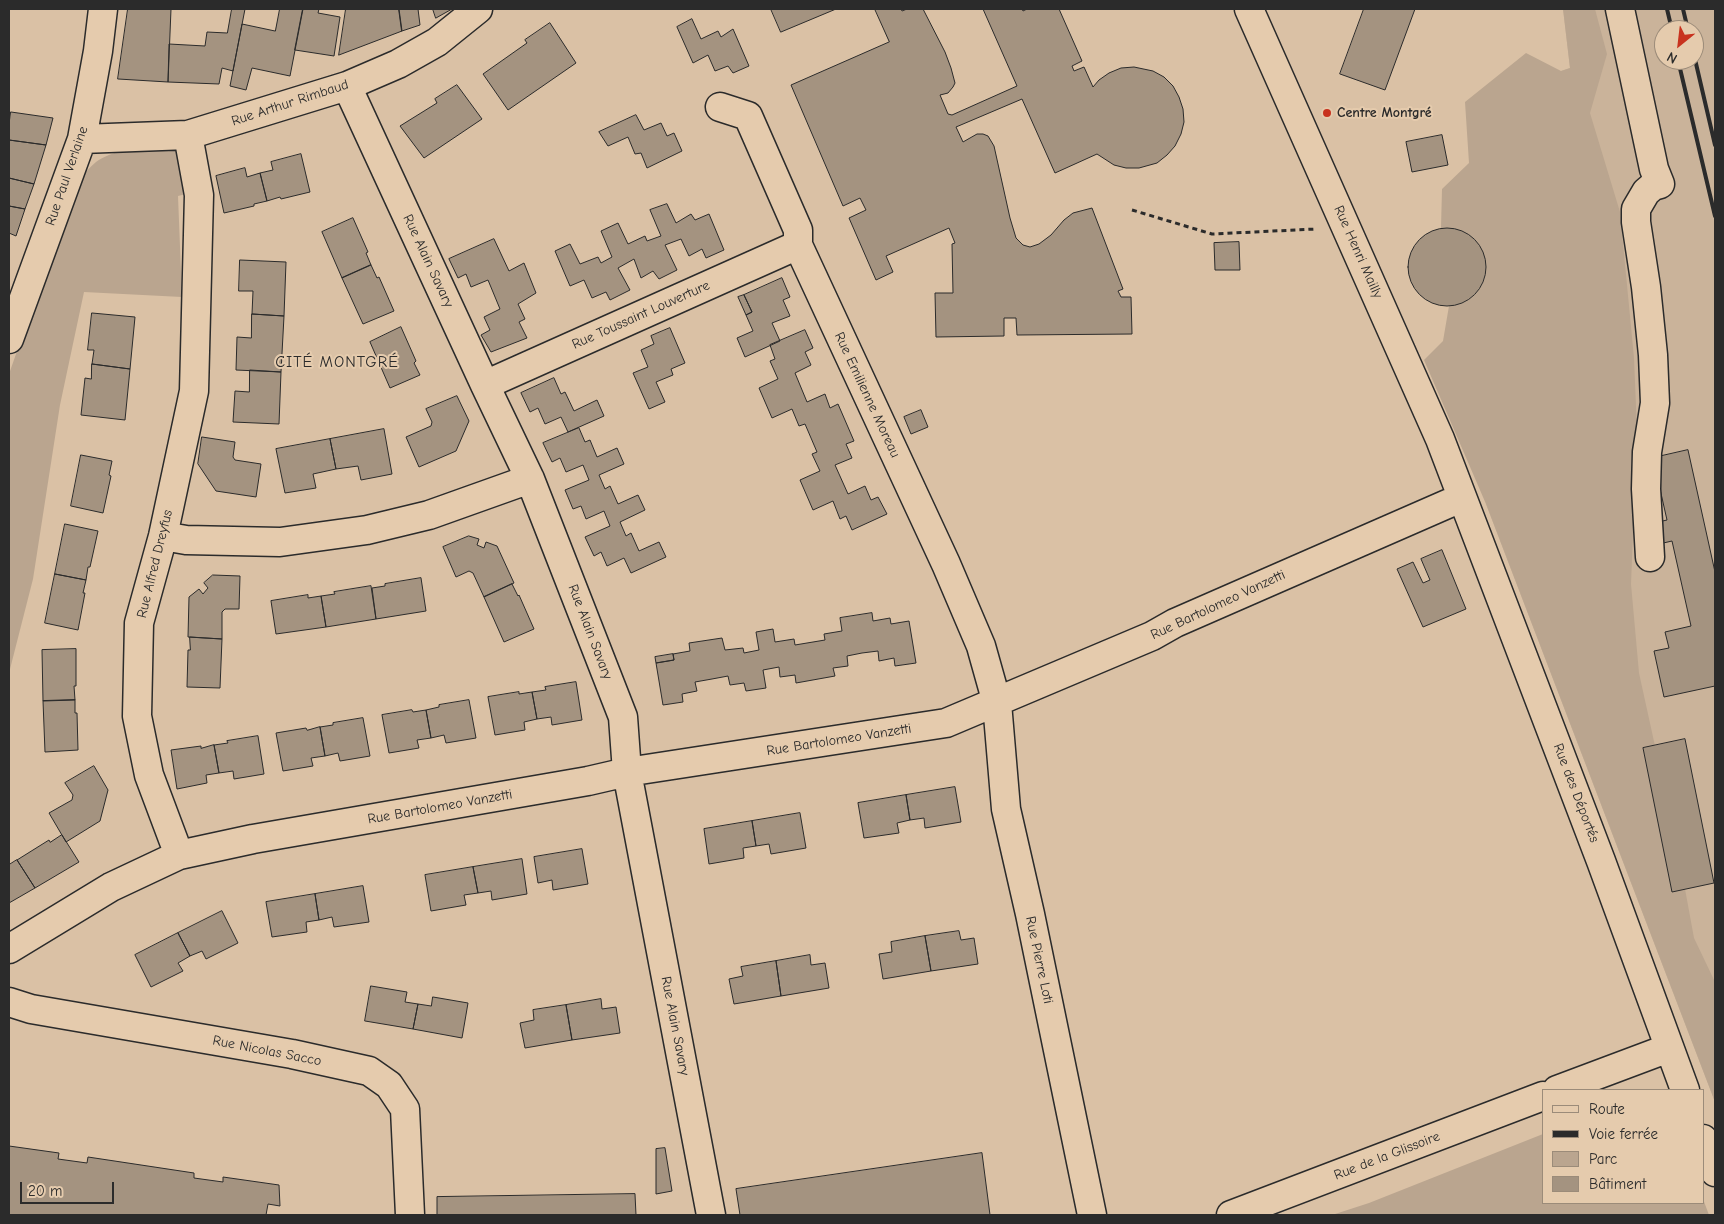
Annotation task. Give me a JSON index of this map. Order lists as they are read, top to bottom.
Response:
{
  "streets": {
    "street": [
      "Rue Arthur Rimbaud",
      "Rue Paul Verlaine",
      "Rue Henri Mailly",
      "Rue Alain Savary",
      "Rue Toussaint Louverture",
      "Rue Emilienne Moreau",
      "Rue Alfred Dreyfus",
      "Rue Bartolomeo Vanzetti",
      "Rue des Déportés",
      "Rue Pierre Loti",
      "Rue Nicolas Sacco",
      "Rue de la Glissoire"
    ]
  },
  "crossings": [
    ["Rue Arthur Rimbaud", "Rue Paul Verlaine"],
    ["Rue Arthur Rimbaud", "Rue Alain Savary"],
    ["Rue Arthur Rimbaud", "Rue Alfred Dreyfus"],
    ["Rue Henri Mailly", "Rue Bartolomeo Vanzetti"],
    ["Rue Henri Mailly", "Rue des Déportés"],
    ["Rue Alain Savary", "Rue Toussaint Louverture"],
    ["Rue Alain Savary", "Rue Bartolomeo Vanzetti"],
    ["Rue Toussaint Louverture", "Rue Emilienne Moreau"],
    ["Rue Emilienne Moreau", "Rue Bartolomeo Vanzetti"],
    ["Rue Emilienne Moreau", "Rue Pierre Loti"],
    ["Rue Alfred Dreyfus", "Rue Bartolomeo Vanzetti"],
    ["Rue Bartolomeo Vanzetti", "Rue des Déportés"],
    ["Rue Bartolomeo Vanzetti", "Rue Pierre Loti"]
  ],
  "districts": ["CITÉ MONTGRÉ"],
  "places": ["Centre Montgré"],
  "legend": [
    "Route",
    "Voie ferrée",
    "Parc",
    "Bâtiment"
  ],
  "scale_bar": "20 m",
  "north": "bottom left"
}
